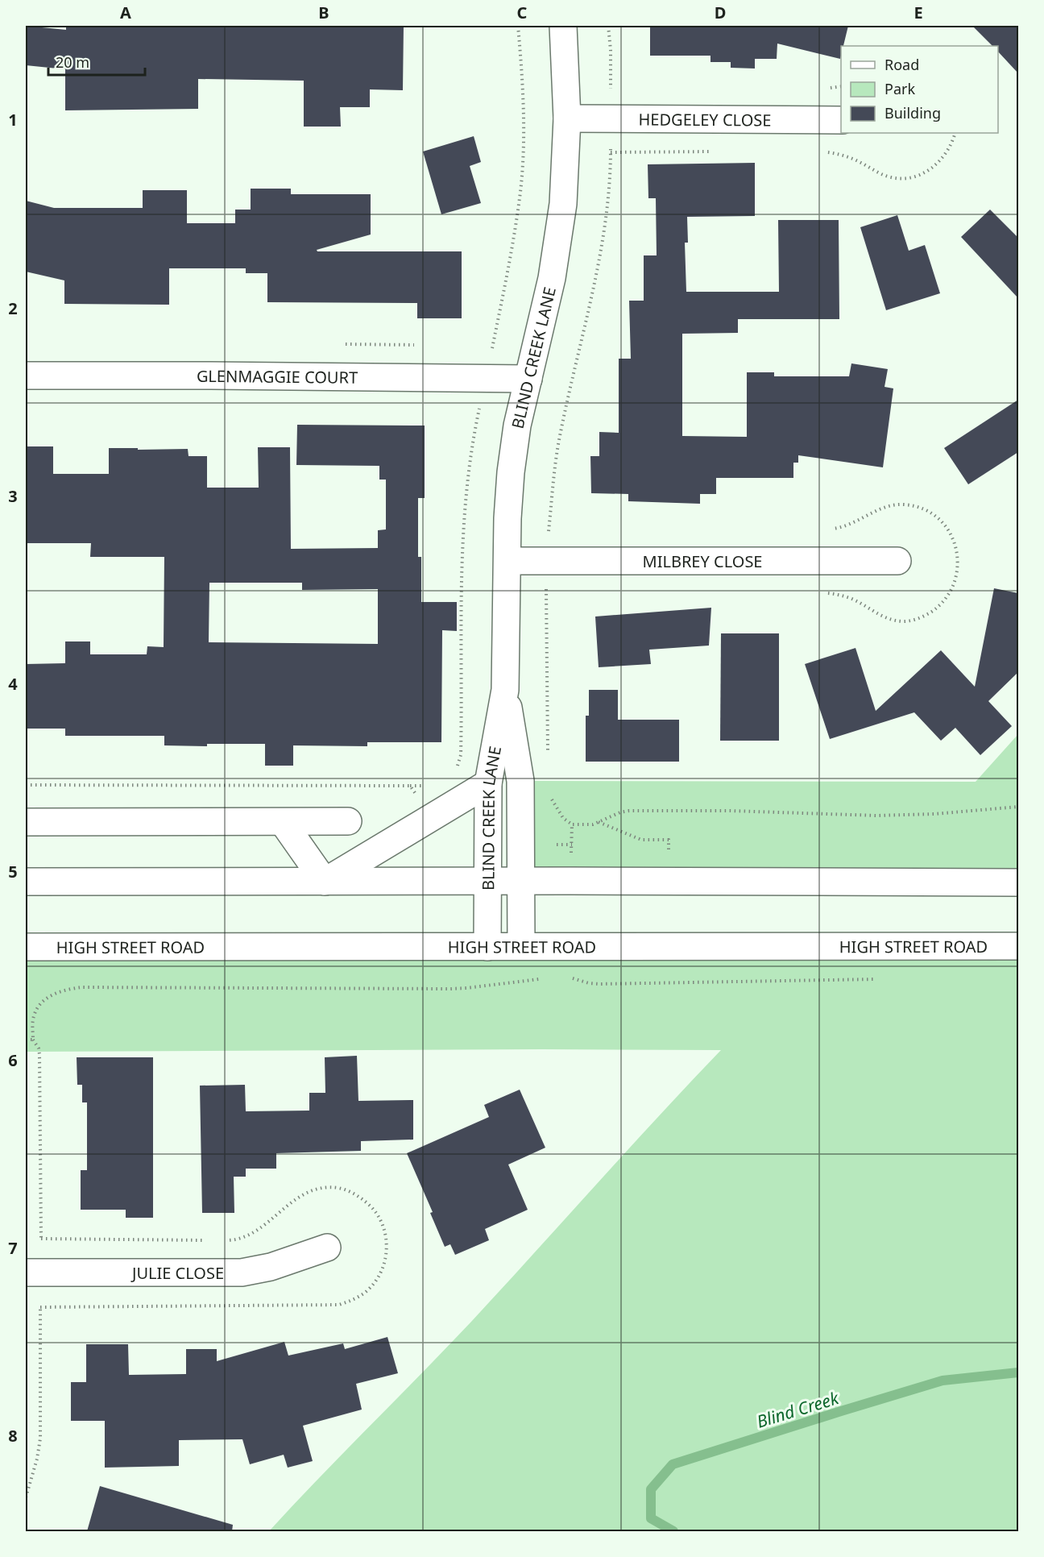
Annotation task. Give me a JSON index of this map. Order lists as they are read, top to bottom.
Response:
{
  "streets": {
    "street": [
      "HEDGELEY CLOSE",
      "BLIND CREEK LANE",
      "GLENMAGGIE COURT",
      "MILBREY CLOSE",
      "HIGH STREET ROAD",
      "JULIE CLOSE"
    ]
  },
  "crossings": [
    ["HEDGELEY CLOSE", "BLIND CREEK LANE"],
    ["BLIND CREEK LANE", "GLENMAGGIE COURT"],
    ["BLIND CREEK LANE", "MILBREY CLOSE"],
    ["BLIND CREEK LANE", "HIGH STREET ROAD"]
  ],
  "water": ["Blind Creek"],
  "legend": ["Road", "Park", "Building"],
  "scale_bar": "20 m",
  "grid": {
    "columns": [
      "A",
      "B",
      "C",
      "D",
      "E"
    ],
    "rows": [
      "1",
      "2",
      "3",
      "4",
      "5",
      "6",
      "7",
      "8"
    ]
  }
}
